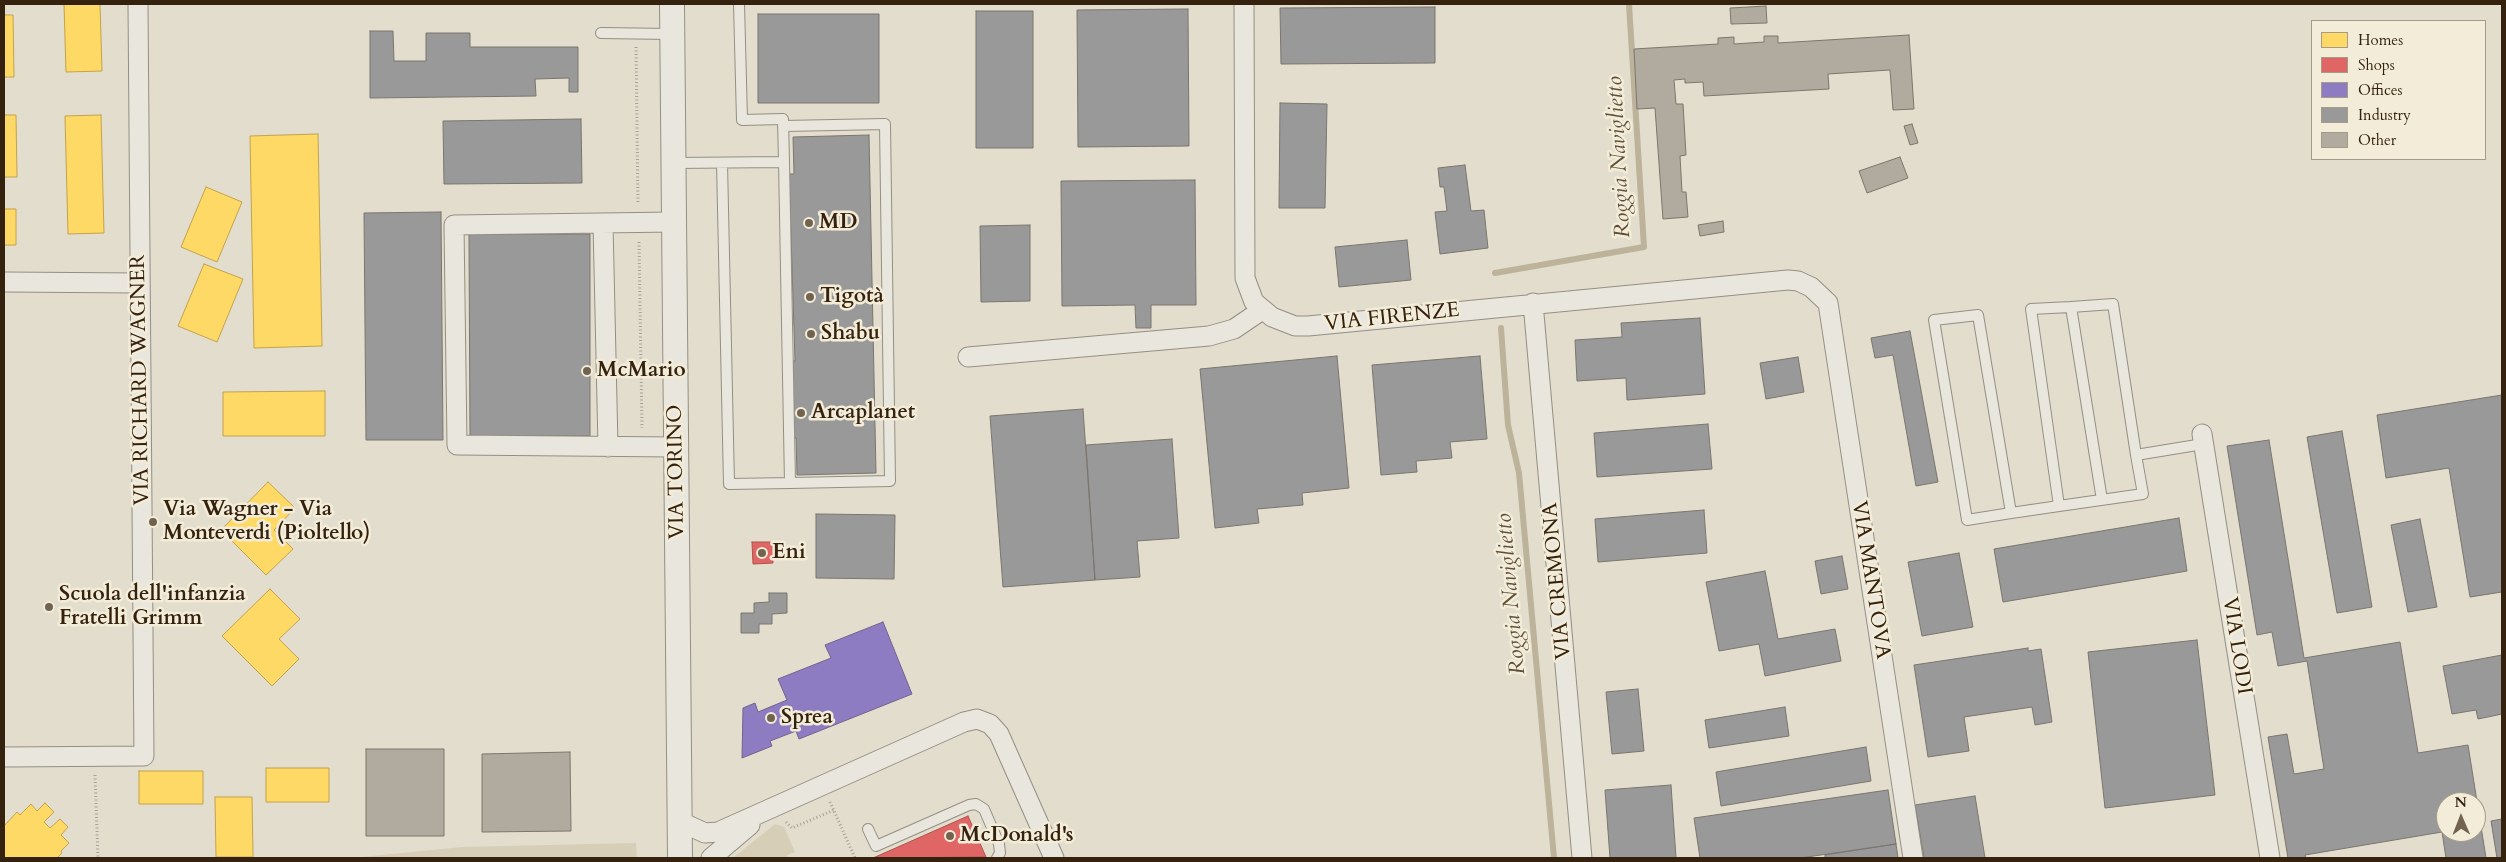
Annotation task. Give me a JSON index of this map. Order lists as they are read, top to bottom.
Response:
{
  "streets": {
    "street": [
      "VIA FIRENZE",
      "VIA RICHARD WAGNER",
      "VIA TORINO",
      "VIA MANTOVA",
      "VIA CREMONA",
      "VIA LODI"
    ]
  },
  "crossings": [
    ["VIA FIRENZE", "VIA MANTOVA"],
    ["VIA FIRENZE", "VIA CREMONA"]
  ],
  "water": ["Roggia Naviglietto"],
  "places": [
    "MD",
    "Tigotà",
    "Shabu",
    "McMario",
    "Arcaplanet",
    "Via Wagner - Via Monteverdi (Pioltello)",
    "Eni",
    "Scuola dell'infanzia Fratelli Grimm",
    "Sprea",
    "McDonald's"
  ],
  "legend": [
    "Homes",
    "Shops",
    "Offices",
    "Industry",
    "Other"
  ],
  "north": "top"
}
